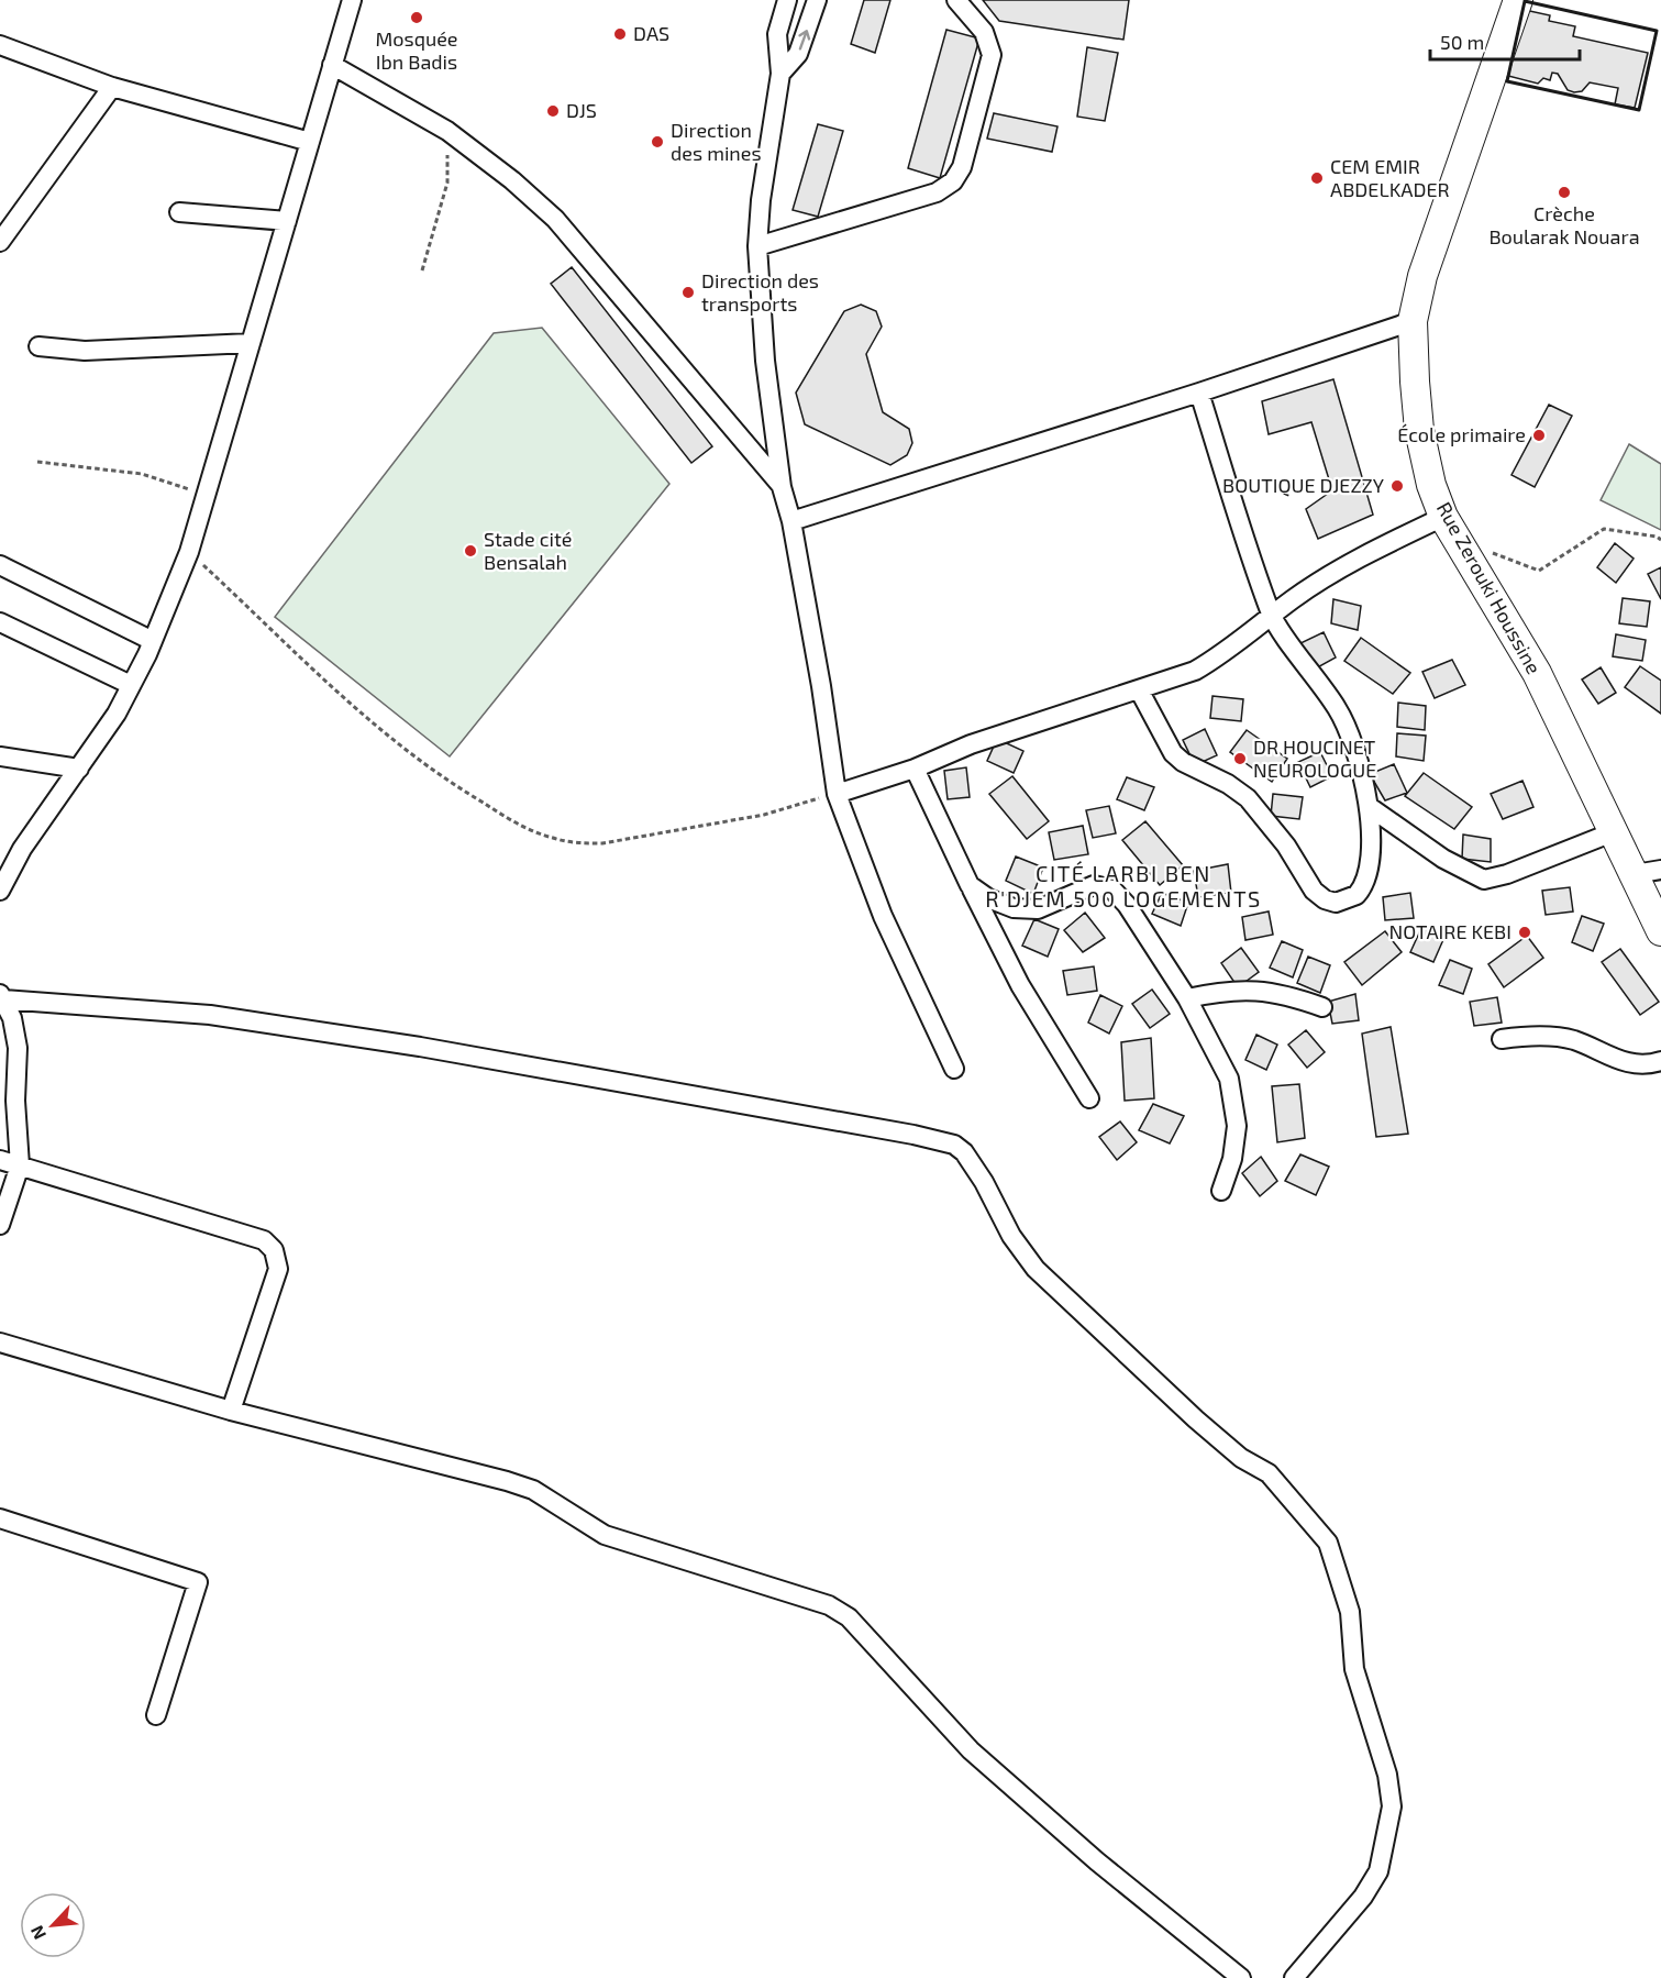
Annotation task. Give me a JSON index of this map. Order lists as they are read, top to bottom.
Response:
{
  "streets": {
    "main road": ["Rue Zerouki Houssine"]
  },
  "districts": ["CITÉ LARBI BEN R'DJEM 500 LOGEMENTS"],
  "places": [
    "Mosquée Ibn Badis",
    "DAS",
    "DJS",
    "Direction des mines",
    "CEM EMIR ABDELKADER",
    "Crèche Boularak Nouara",
    "Direction des transports",
    "École primaire",
    "BOUTIQUE DJEZZY",
    "Stade cité Bensalah",
    "DR HOUCINET NEUROLOGUE",
    "NOTAIRE KEBI"
  ],
  "scale_bar": "50 m",
  "north": "bottom left"
}
